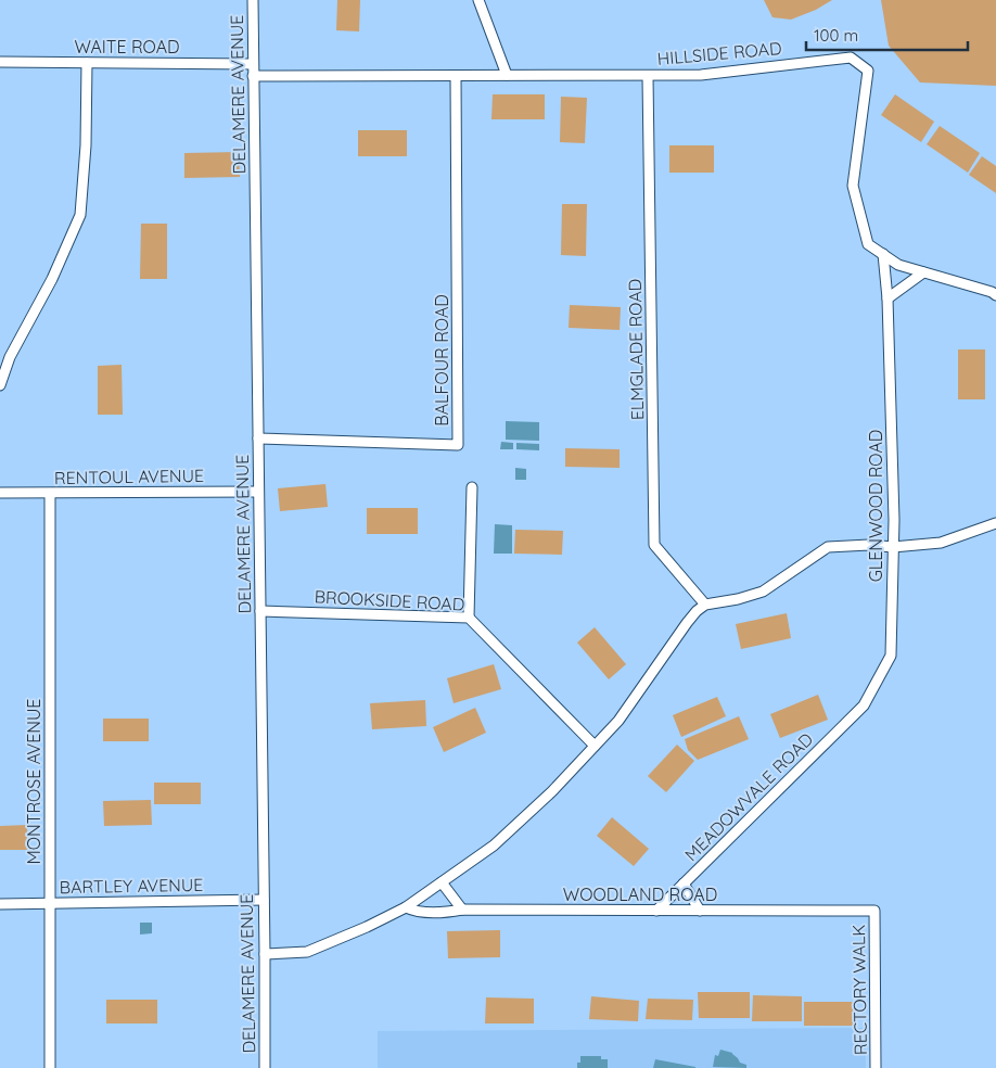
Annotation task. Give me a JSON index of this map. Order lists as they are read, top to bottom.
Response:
{
  "streets": {
    "street": [
      "WAITE ROAD",
      "HILLSIDE ROAD",
      "DELAMERE AVENUE",
      "ELMGLADE ROAD",
      "BALFOUR ROAD",
      "RENTOUL AVENUE",
      "GLENWOOD ROAD",
      "BROOKSIDE ROAD",
      "MONTROSE AVENUE",
      "MEADOWVALE ROAD",
      "BARTLEY AVENUE",
      "WOODLAND ROAD",
      "RECTORY WALK"
    ]
  },
  "crossings": [
    ["WAITE ROAD", "DELAMERE AVENUE"],
    ["HILLSIDE ROAD", "DELAMERE AVENUE"],
    ["HILLSIDE ROAD", "ELMGLADE ROAD"],
    ["HILLSIDE ROAD", "BALFOUR ROAD"],
    ["HILLSIDE ROAD", "GLENWOOD ROAD"],
    ["DELAMERE AVENUE", "BALFOUR ROAD"],
    ["DELAMERE AVENUE", "RENTOUL AVENUE"],
    ["DELAMERE AVENUE", "BROOKSIDE ROAD"],
    ["DELAMERE AVENUE", "BARTLEY AVENUE"],
    ["RENTOUL AVENUE", "MONTROSE AVENUE"],
    ["GLENWOOD ROAD", "MEADOWVALE ROAD"],
    ["MONTROSE AVENUE", "BARTLEY AVENUE"],
    ["MEADOWVALE ROAD", "WOODLAND ROAD"],
    ["WOODLAND ROAD", "RECTORY WALK"]
  ],
  "scale_bar": "100 m"
}
